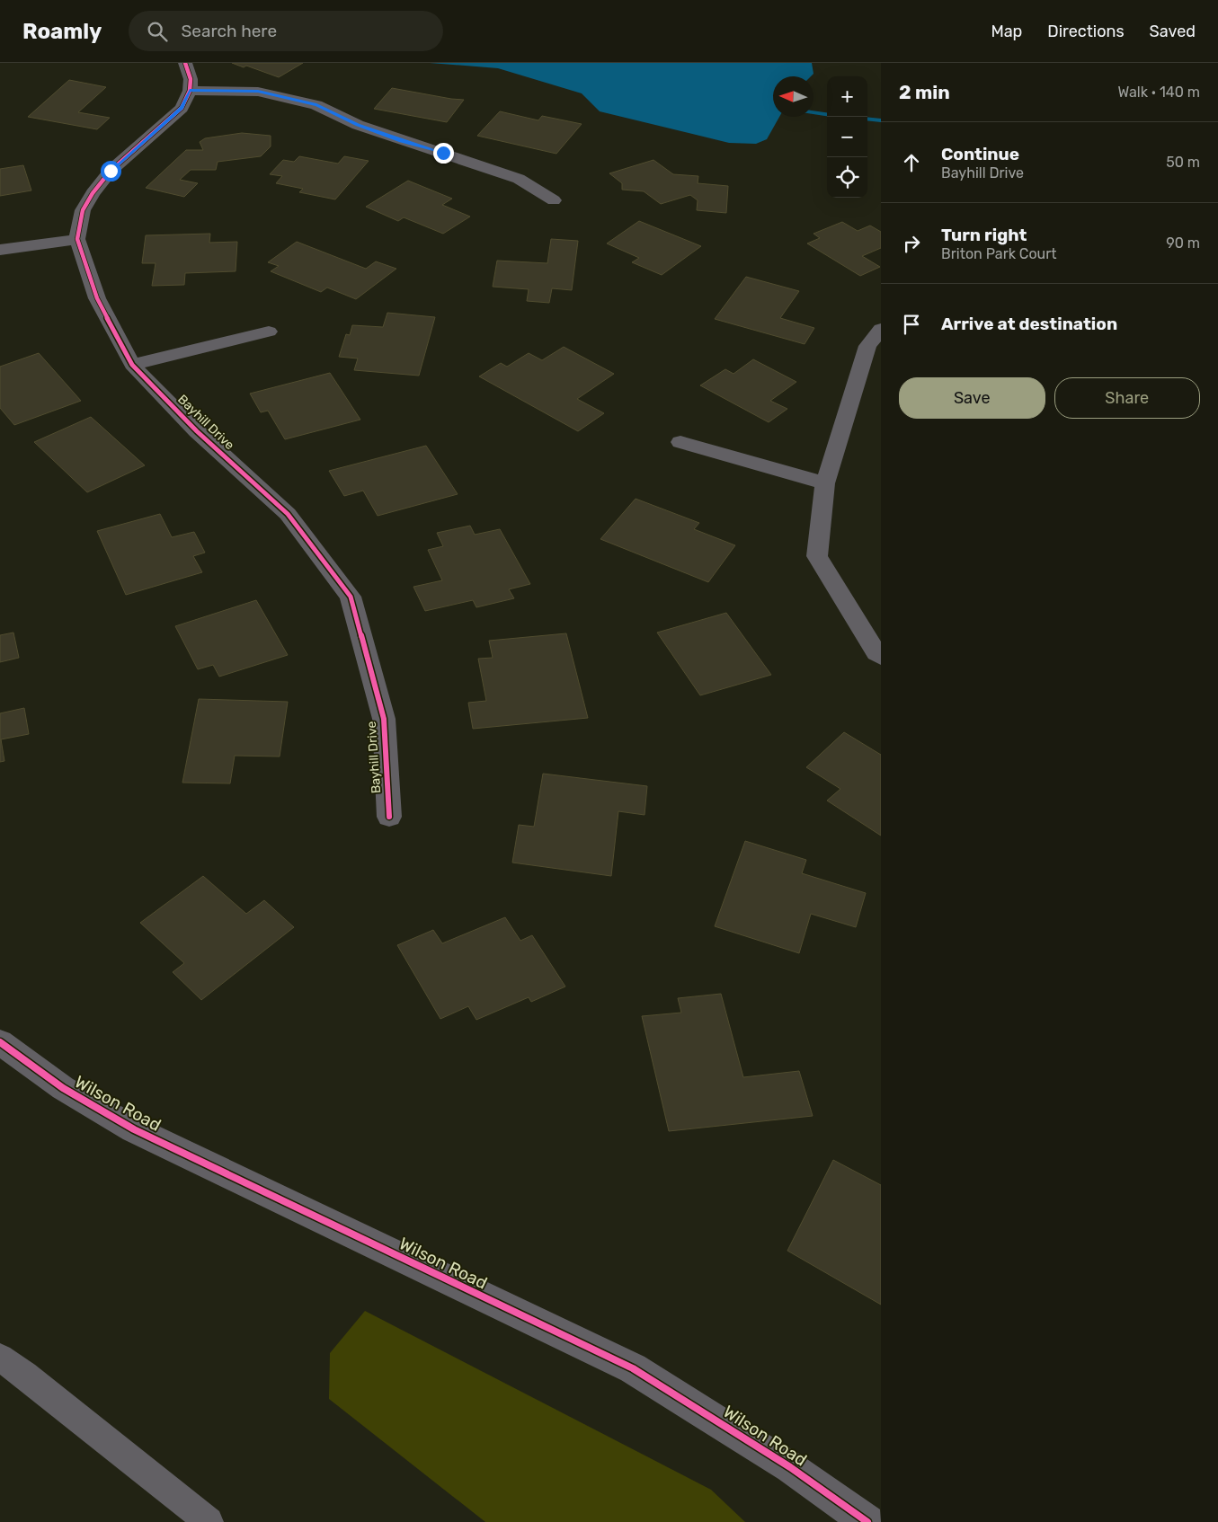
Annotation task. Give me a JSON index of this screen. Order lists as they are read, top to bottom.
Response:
{
  "streets": {
    "street": ["Bayhill Drive", "Wilson Road"]
  },
  "north": "left",
  "page": {
    "header": "Roamly",
    "search": "Search here",
    "nav": ["Map", "Directions", "Saved"],
    "heading": ["2 min", "Walk · 140 m"],
    "map_buttons": ["+", "−"],
    "list": [
      ["Continue", "Bayhill Drive", "50 m"],
      ["Turn right", "Briton Park Court", "90 m"],
      "Arrive at destination"
    ],
    "buttons": ["Save", "Share"]
  }
}
